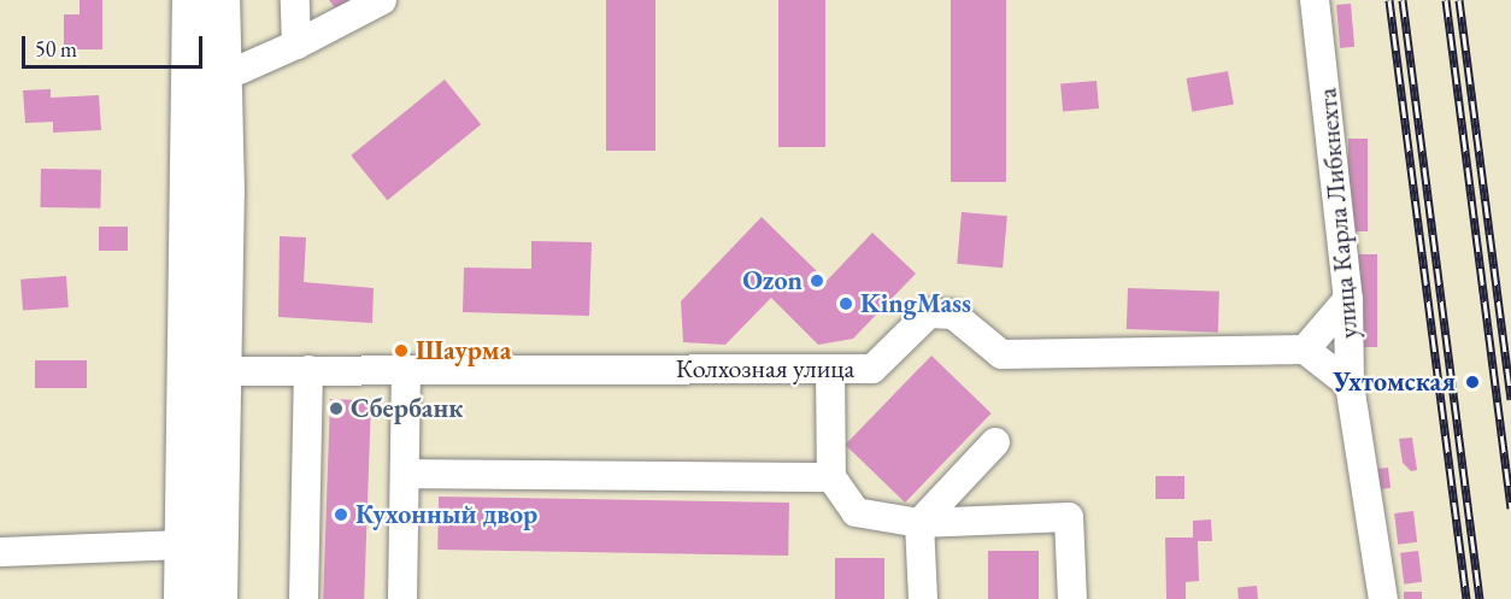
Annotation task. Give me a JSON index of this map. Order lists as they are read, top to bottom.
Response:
{
  "streets": {
    "street": ["улица Карла Либкнехта", "Колхозная улица"]
  },
  "places": [
    "Ozon",
    "KingMass",
    "Шаурма",
    "Ухтомская",
    "Сбербанк",
    "Кухонный двор"
  ],
  "scale_bar": "50 m"
}
